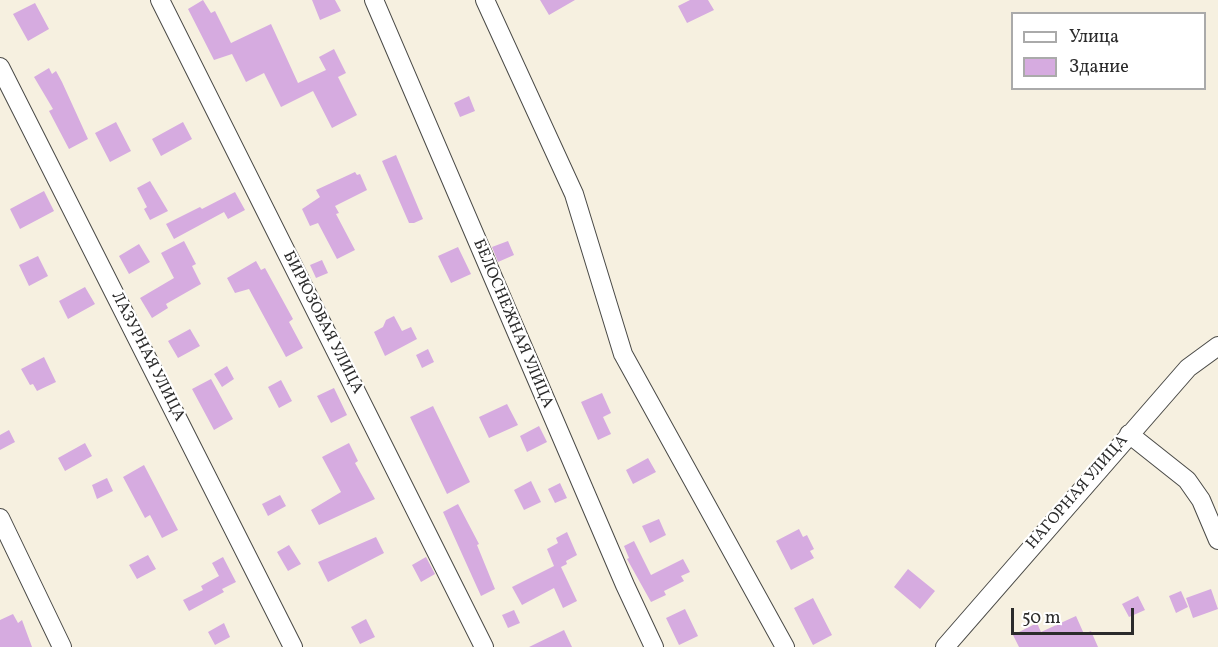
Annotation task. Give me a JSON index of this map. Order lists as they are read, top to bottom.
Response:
{
  "streets": {
    "street": [
      "БИРЮЗОВАЯ УЛИЦА",
      "БЕЛОСНЕЖНАЯ УЛИЦА",
      "ЛАЗУРНАЯ УЛИЦА",
      "НАГОРНАЯ УЛИЦА"
    ]
  },
  "legend": ["Улица", "Здание"],
  "scale_bar": "50 m"
}
